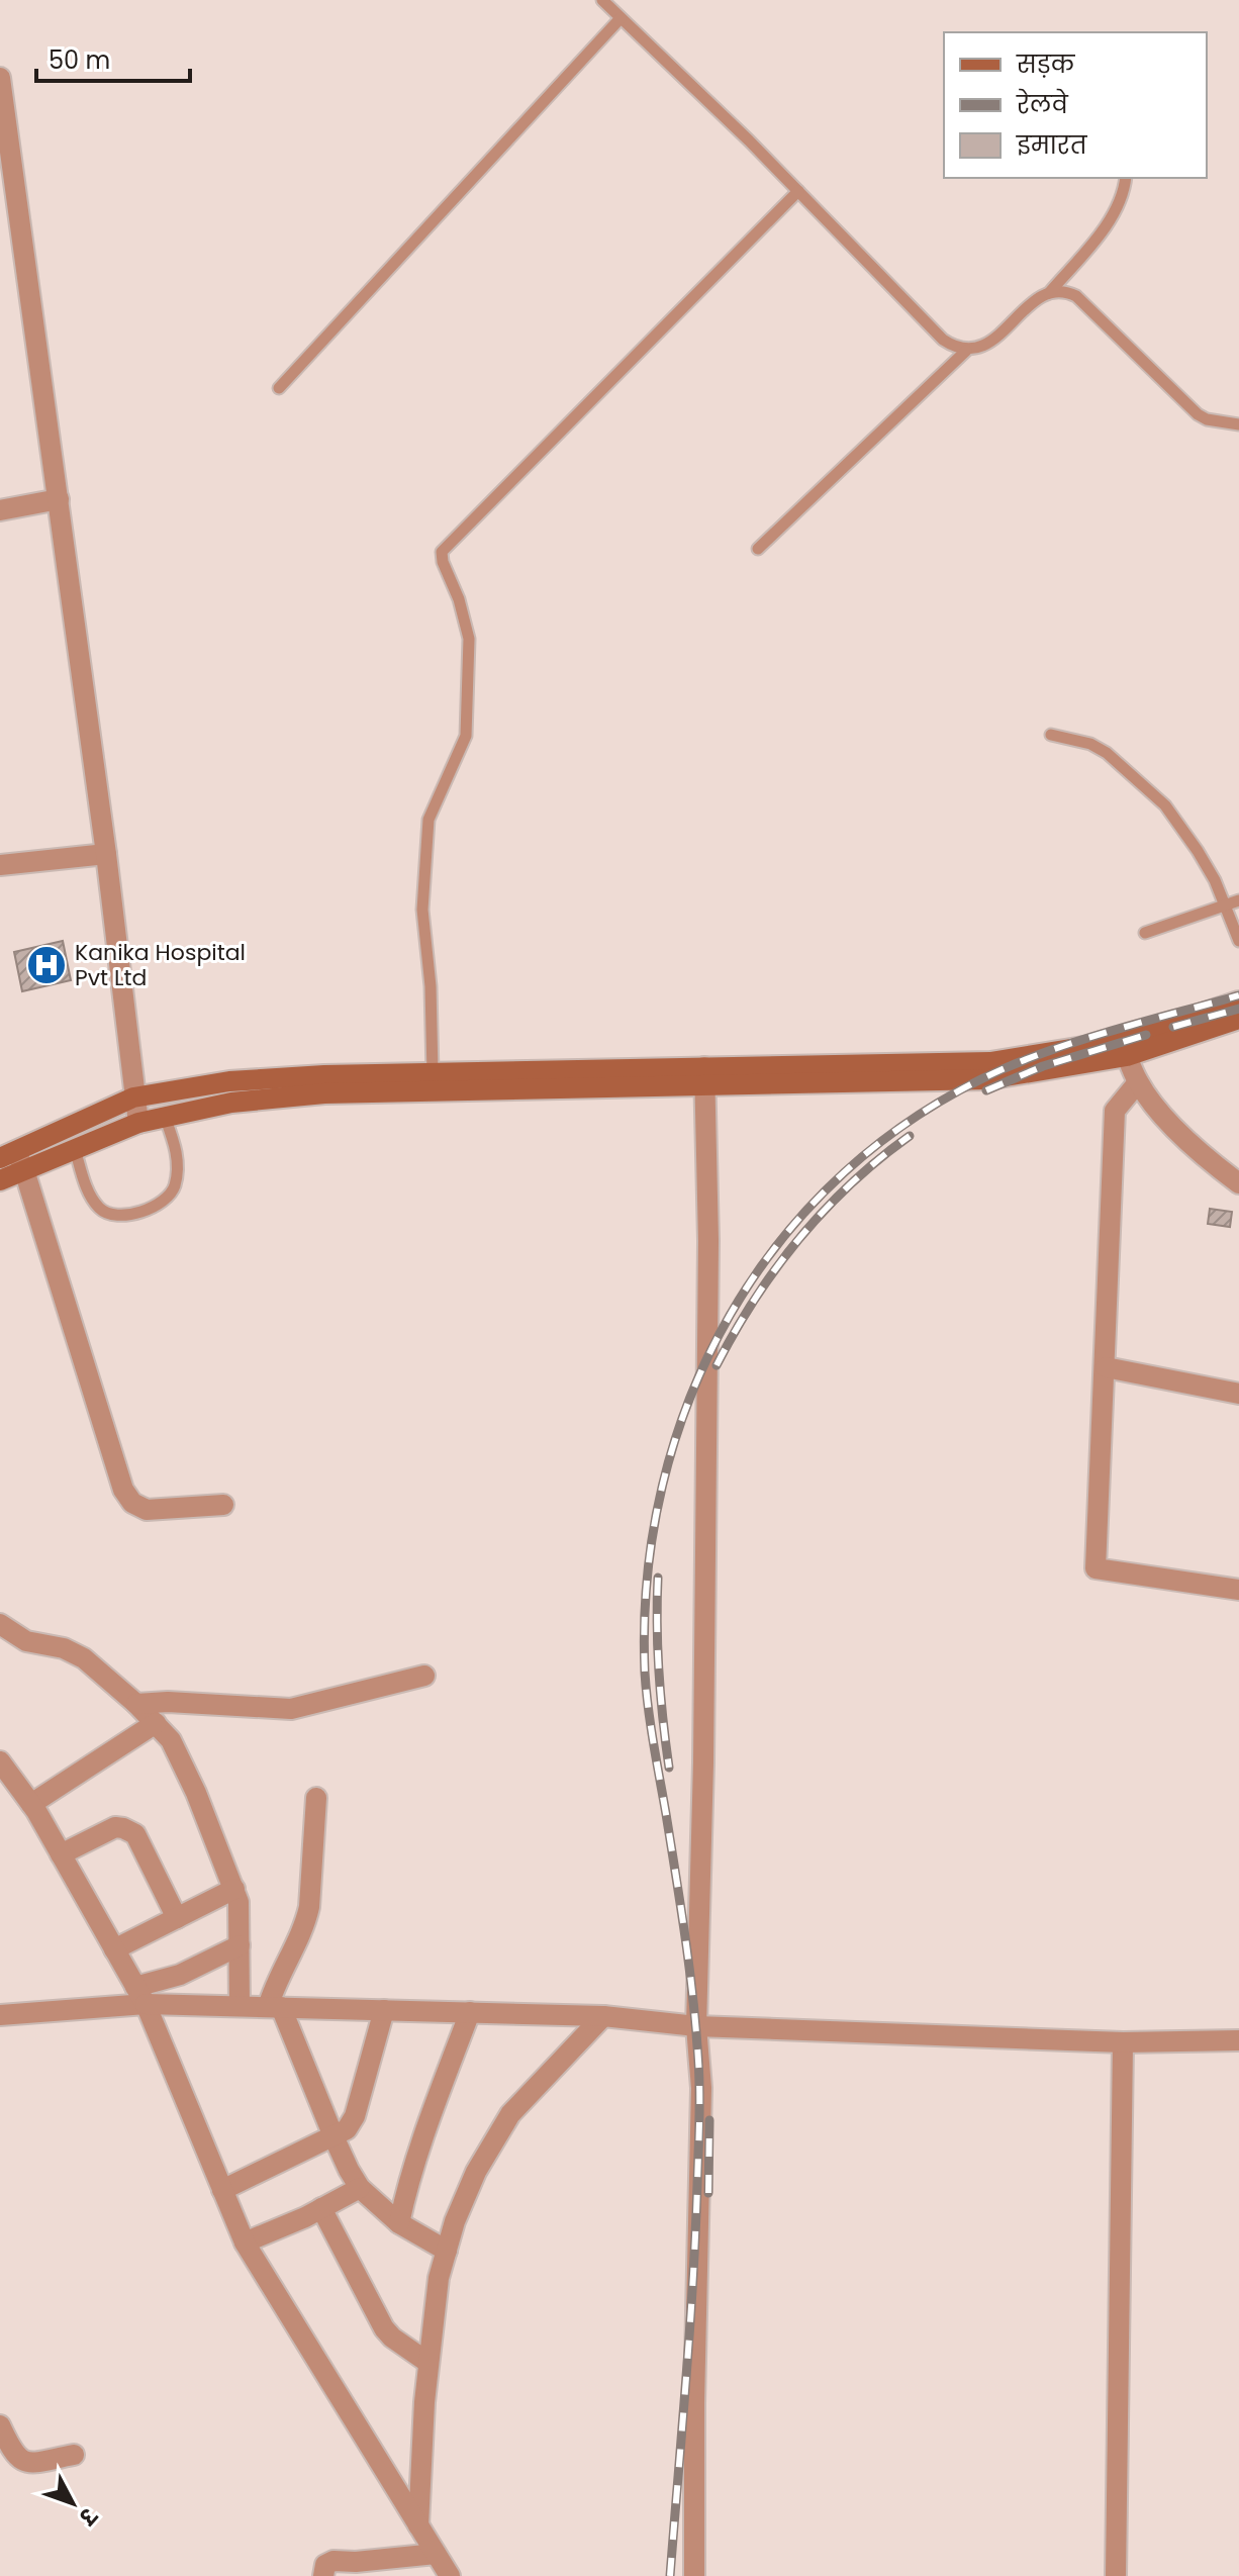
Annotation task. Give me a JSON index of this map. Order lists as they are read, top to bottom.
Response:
{
  "places": {
    "hospital": ["Kanika Hospital Pvt Ltd"]
  },
  "legend": ["सड़क", "रेलवे", "इमारत"],
  "scale_bar": "50 m",
  "north": "bottom right"
}
